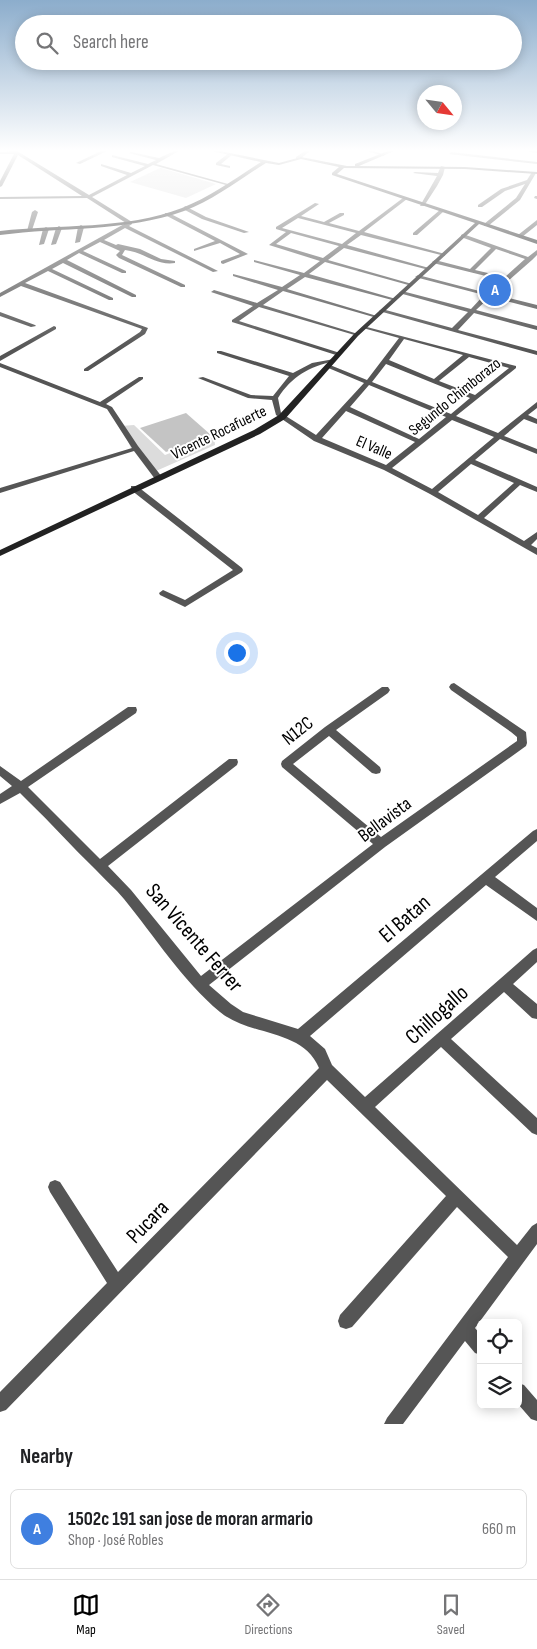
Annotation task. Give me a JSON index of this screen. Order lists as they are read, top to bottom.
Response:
{
  "streets": {
    "street": [
      "Segundo Chimborazo",
      "Vicente Rocafuerte",
      "El Valle",
      "N12C",
      "Bellavista",
      "El Batan",
      "San Vicente Ferrer",
      "Chillogallo",
      "Pucara"
    ]
  },
  "crossings": [
    ["Segundo Chimborazo", "Vicente Rocafuerte"],
    ["Segundo Chimborazo", "El Valle"],
    ["Vicente Rocafuerte", "El Valle"],
    ["N12C", "Bellavista"],
    ["Bellavista", "San Vicente Ferrer"],
    ["El Batan", "San Vicente Ferrer"],
    ["San Vicente Ferrer", "Chillogallo"],
    ["San Vicente Ferrer", "Pucara"]
  ],
  "north": "bottom right",
  "page": {
    "search": "Search here",
    "pins": "A",
    "heading": "Nearby",
    "list": [
      {
        "mark": "A",
        "name": "1502c 191 san jose de moran armario",
        "note": "Shop · José Robles",
        "value": "660 m"
      }
    ],
    "nav": ["Map", "Directions", "Saved"]
  }
}
